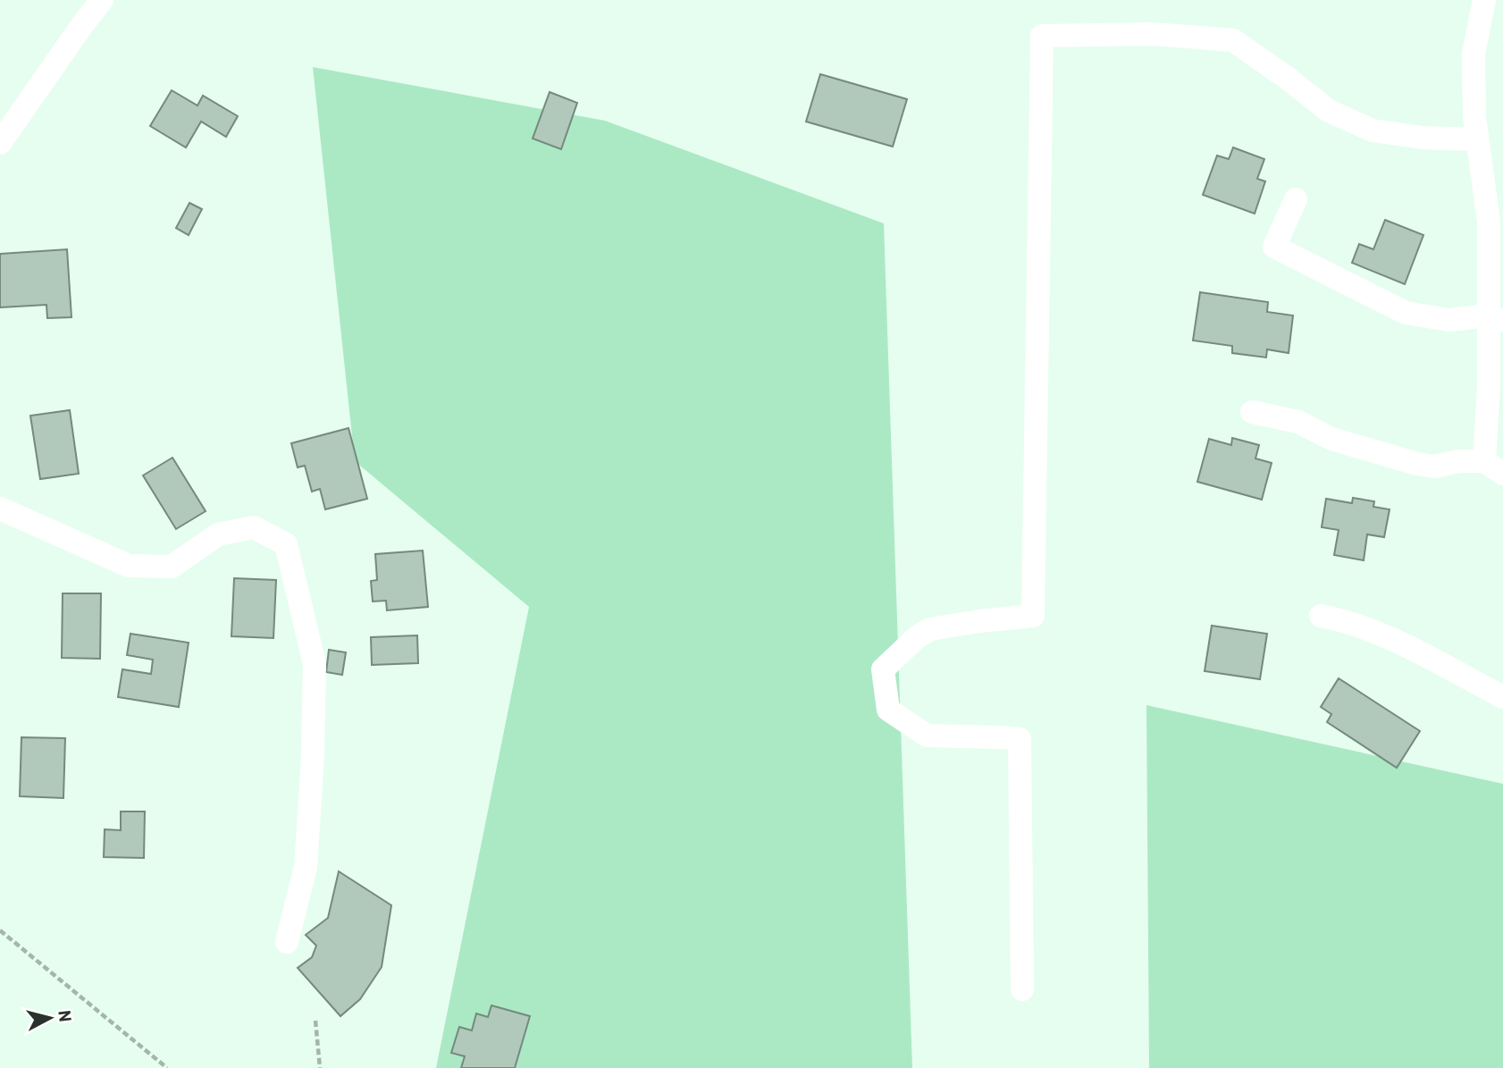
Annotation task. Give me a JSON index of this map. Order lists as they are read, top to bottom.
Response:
{
  "north": "right"
}
